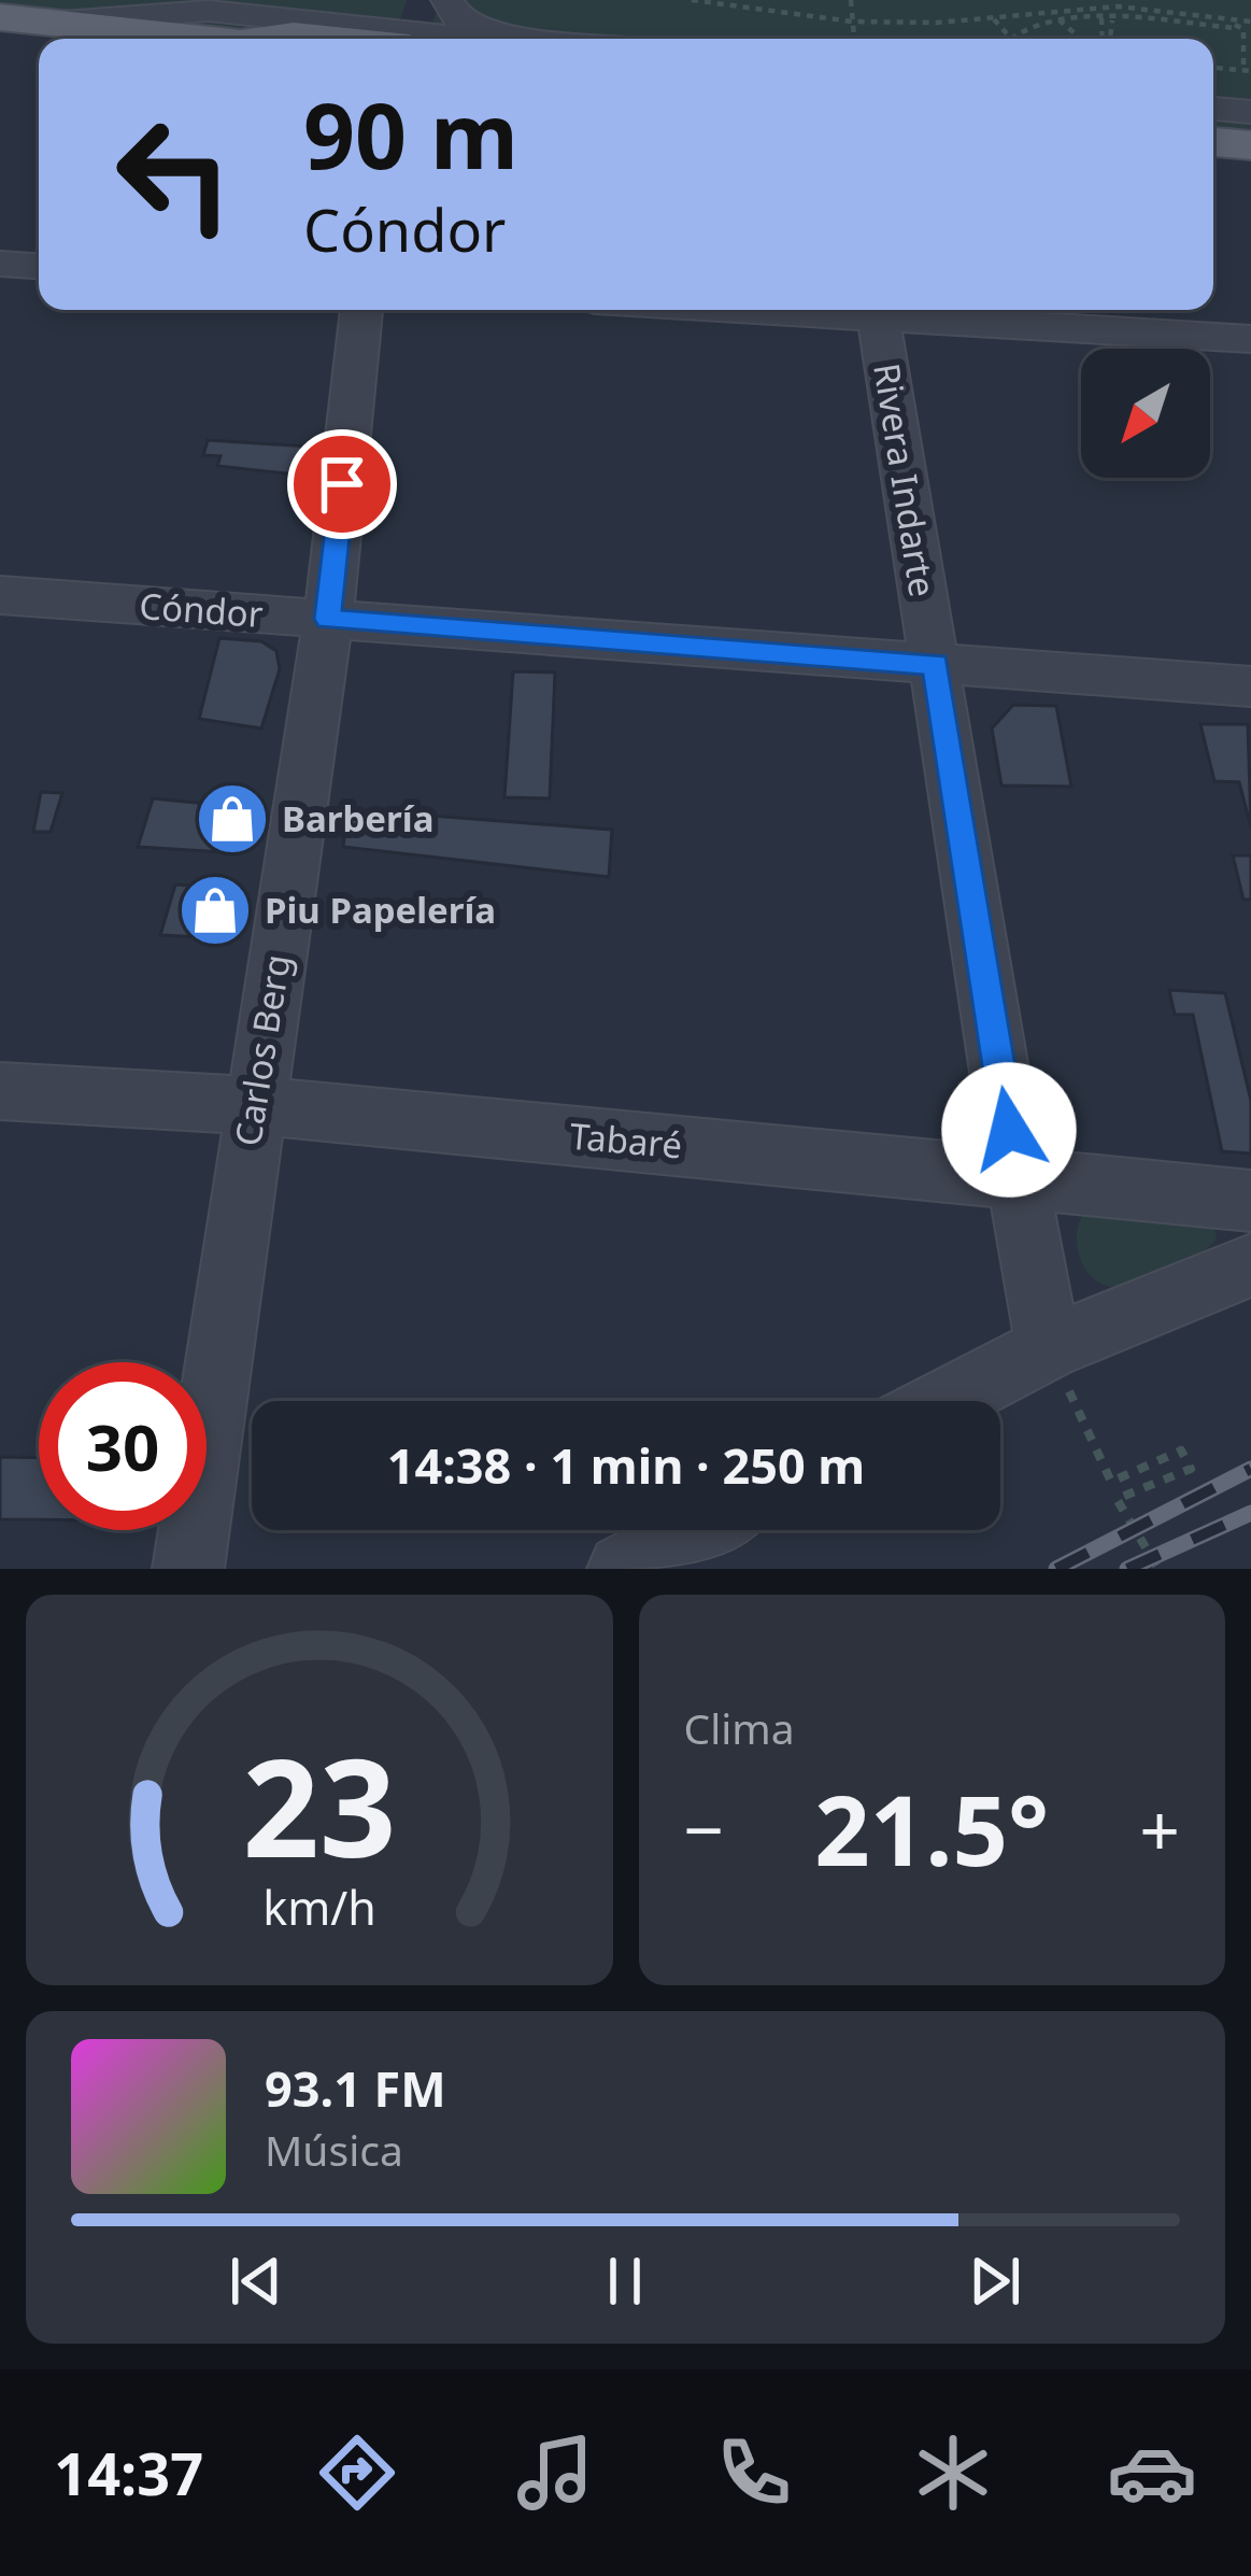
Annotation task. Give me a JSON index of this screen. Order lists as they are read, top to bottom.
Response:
{
  "streets": {
    "street": [
      "Rivera Indarte",
      "Cóndor",
      "Carlos Berg",
      "Tabaré"
    ]
  },
  "crossings": [
    ["Rivera Indarte", "Cóndor"],
    ["Rivera Indarte", "Tabaré"],
    ["Cóndor", "Carlos Berg"],
    ["Carlos Berg", "Tabaré"]
  ],
  "places": {
    "shop": ["Barbería", "Piu Papelería"]
  },
  "north": "bottom left",
  "page": {
    "turn": ["90 m", "Cóndor"],
    "limit": "30",
    "trip": "14:38 · 1 min · 250 m",
    "tile": "Clima",
    "heat": ["−", "21.5°", "+"],
    "song": ["93.1 FM", "Música"],
    "tabs": "14:37",
    "gauge": ["23", "km/h"]
  }
}
